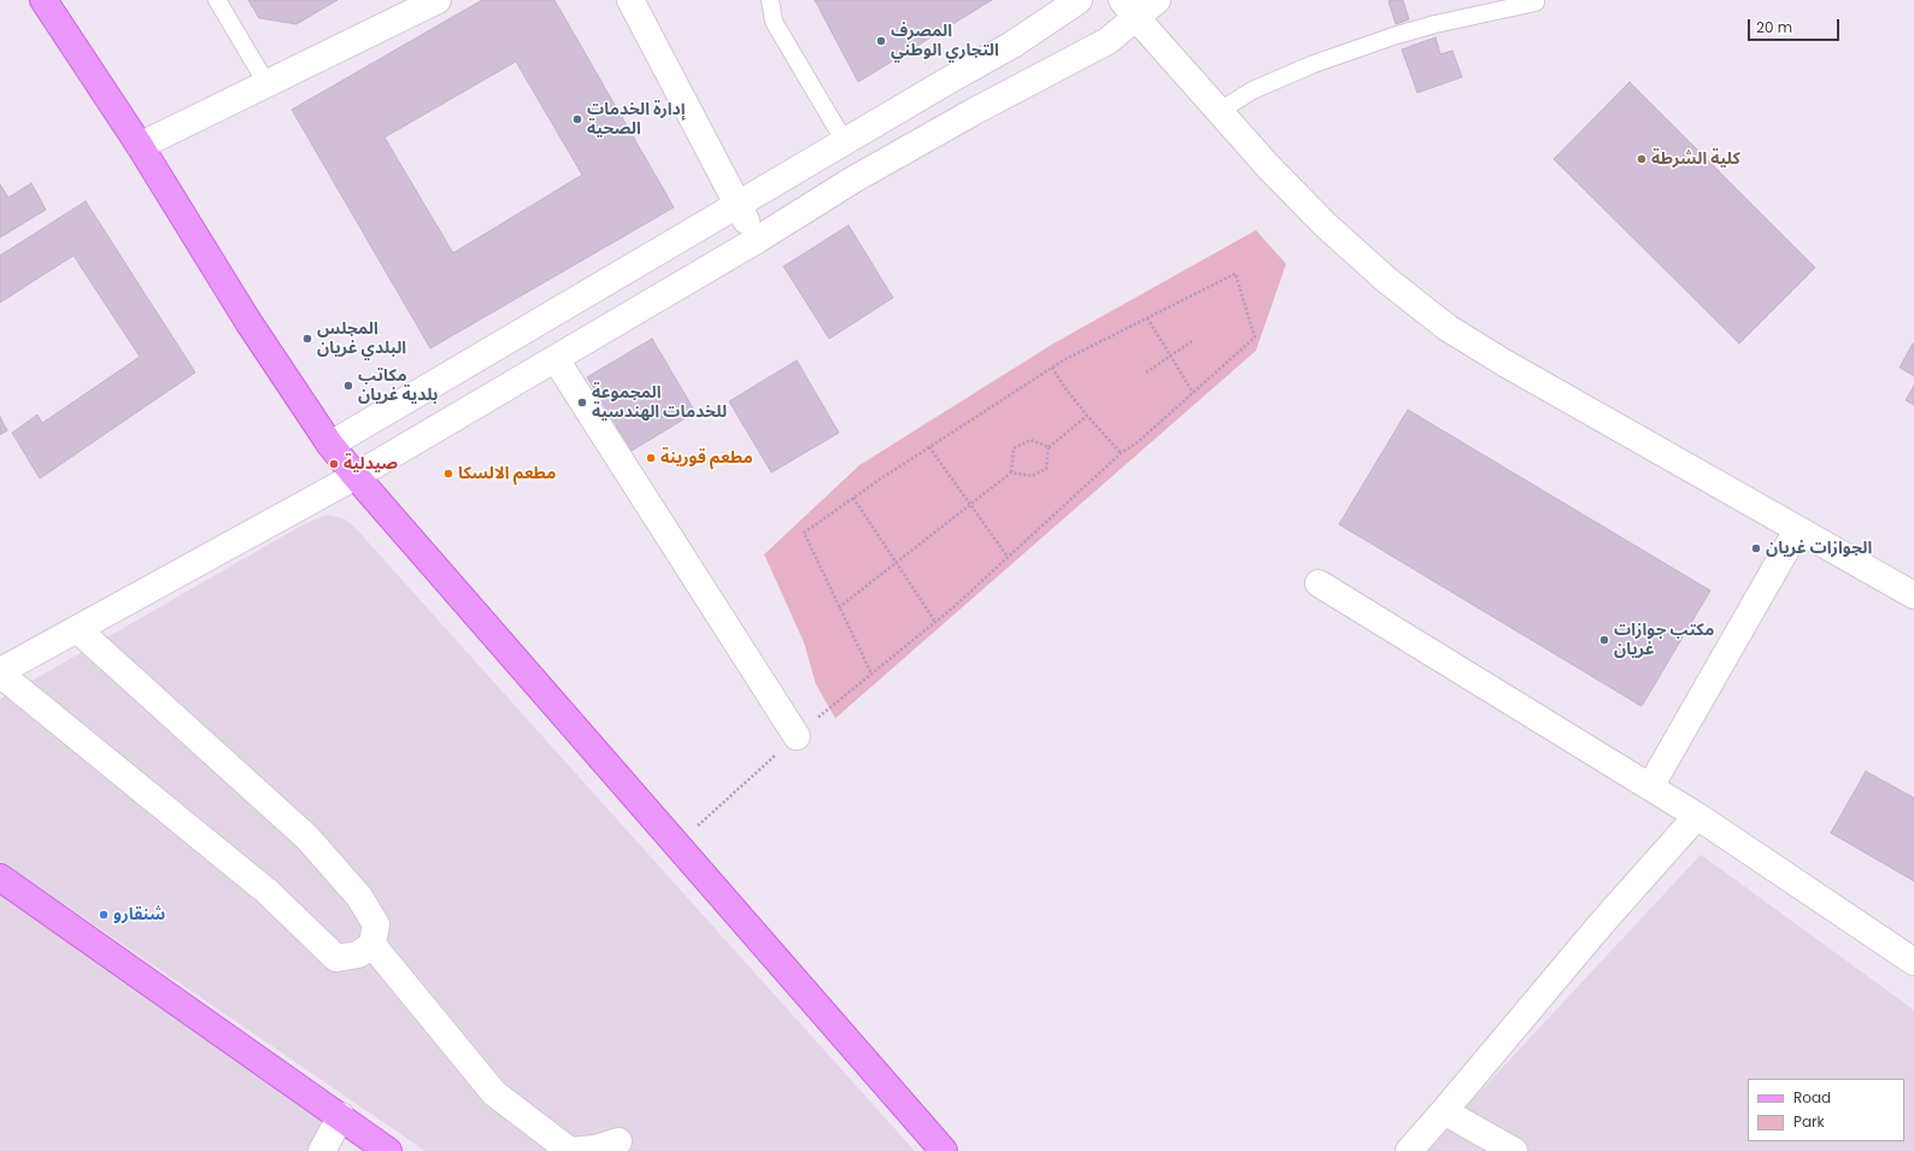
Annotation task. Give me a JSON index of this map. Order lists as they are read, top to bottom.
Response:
{
  "places": [
    "المصرف التجاري الوطني",
    "إدارة الخدمات الصحية",
    "كلية الشرطة",
    "المجلس البلدي غريان",
    "مكاتب بلدية غريان",
    "المجموعة للخدمات الهندسية",
    "مطعم قورينة",
    "صيدلية",
    "مطعم الالسكا",
    "الجوازات غريان",
    "مكتب جوازات غريان",
    "شنقارو"
  ],
  "legend": ["Road", "Park"],
  "scale_bar": "20 m"
}
